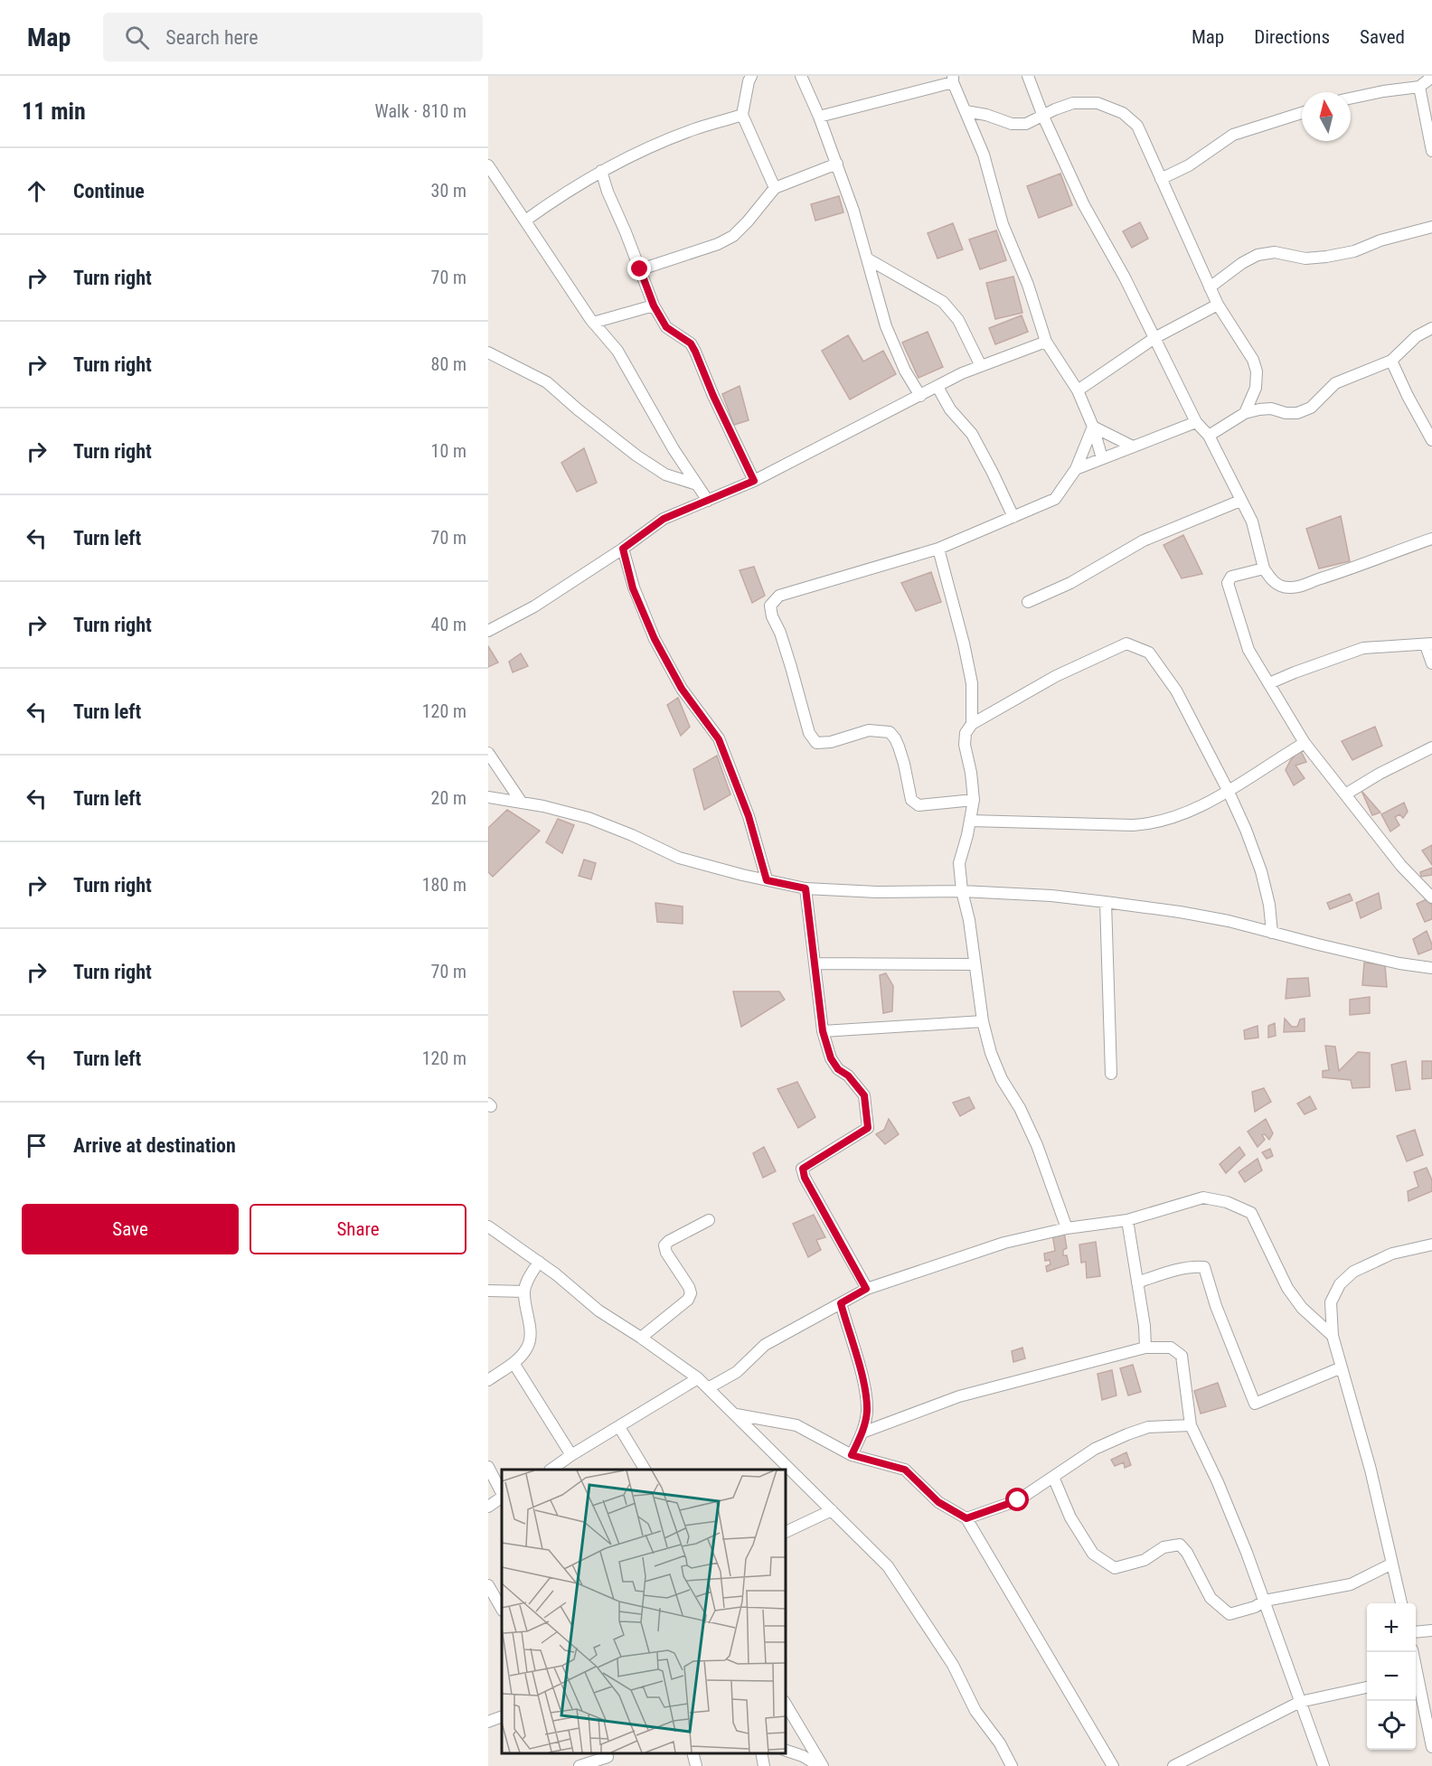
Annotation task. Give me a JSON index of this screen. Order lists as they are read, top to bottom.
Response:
{
  "north": "top",
  "page": {
    "header": "Map",
    "search": "Search here",
    "nav": ["Map", "Directions", "Saved"],
    "heading": ["11 min", "Walk · 810 m"],
    "list": [
      ["Continue", "30 m"],
      ["Turn right", "70 m"],
      ["Turn right", "80 m"],
      ["Turn right", "10 m"],
      ["Turn left", "70 m"],
      ["Turn right", "40 m"],
      ["Turn left", "120 m"],
      ["Turn left", "20 m"],
      ["Turn right", "180 m"],
      ["Turn right", "70 m"],
      ["Turn left", "120 m"],
      "Arrive at destination"
    ],
    "buttons": ["Save", "Share"],
    "map_buttons": ["+", "−"]
  }
}
